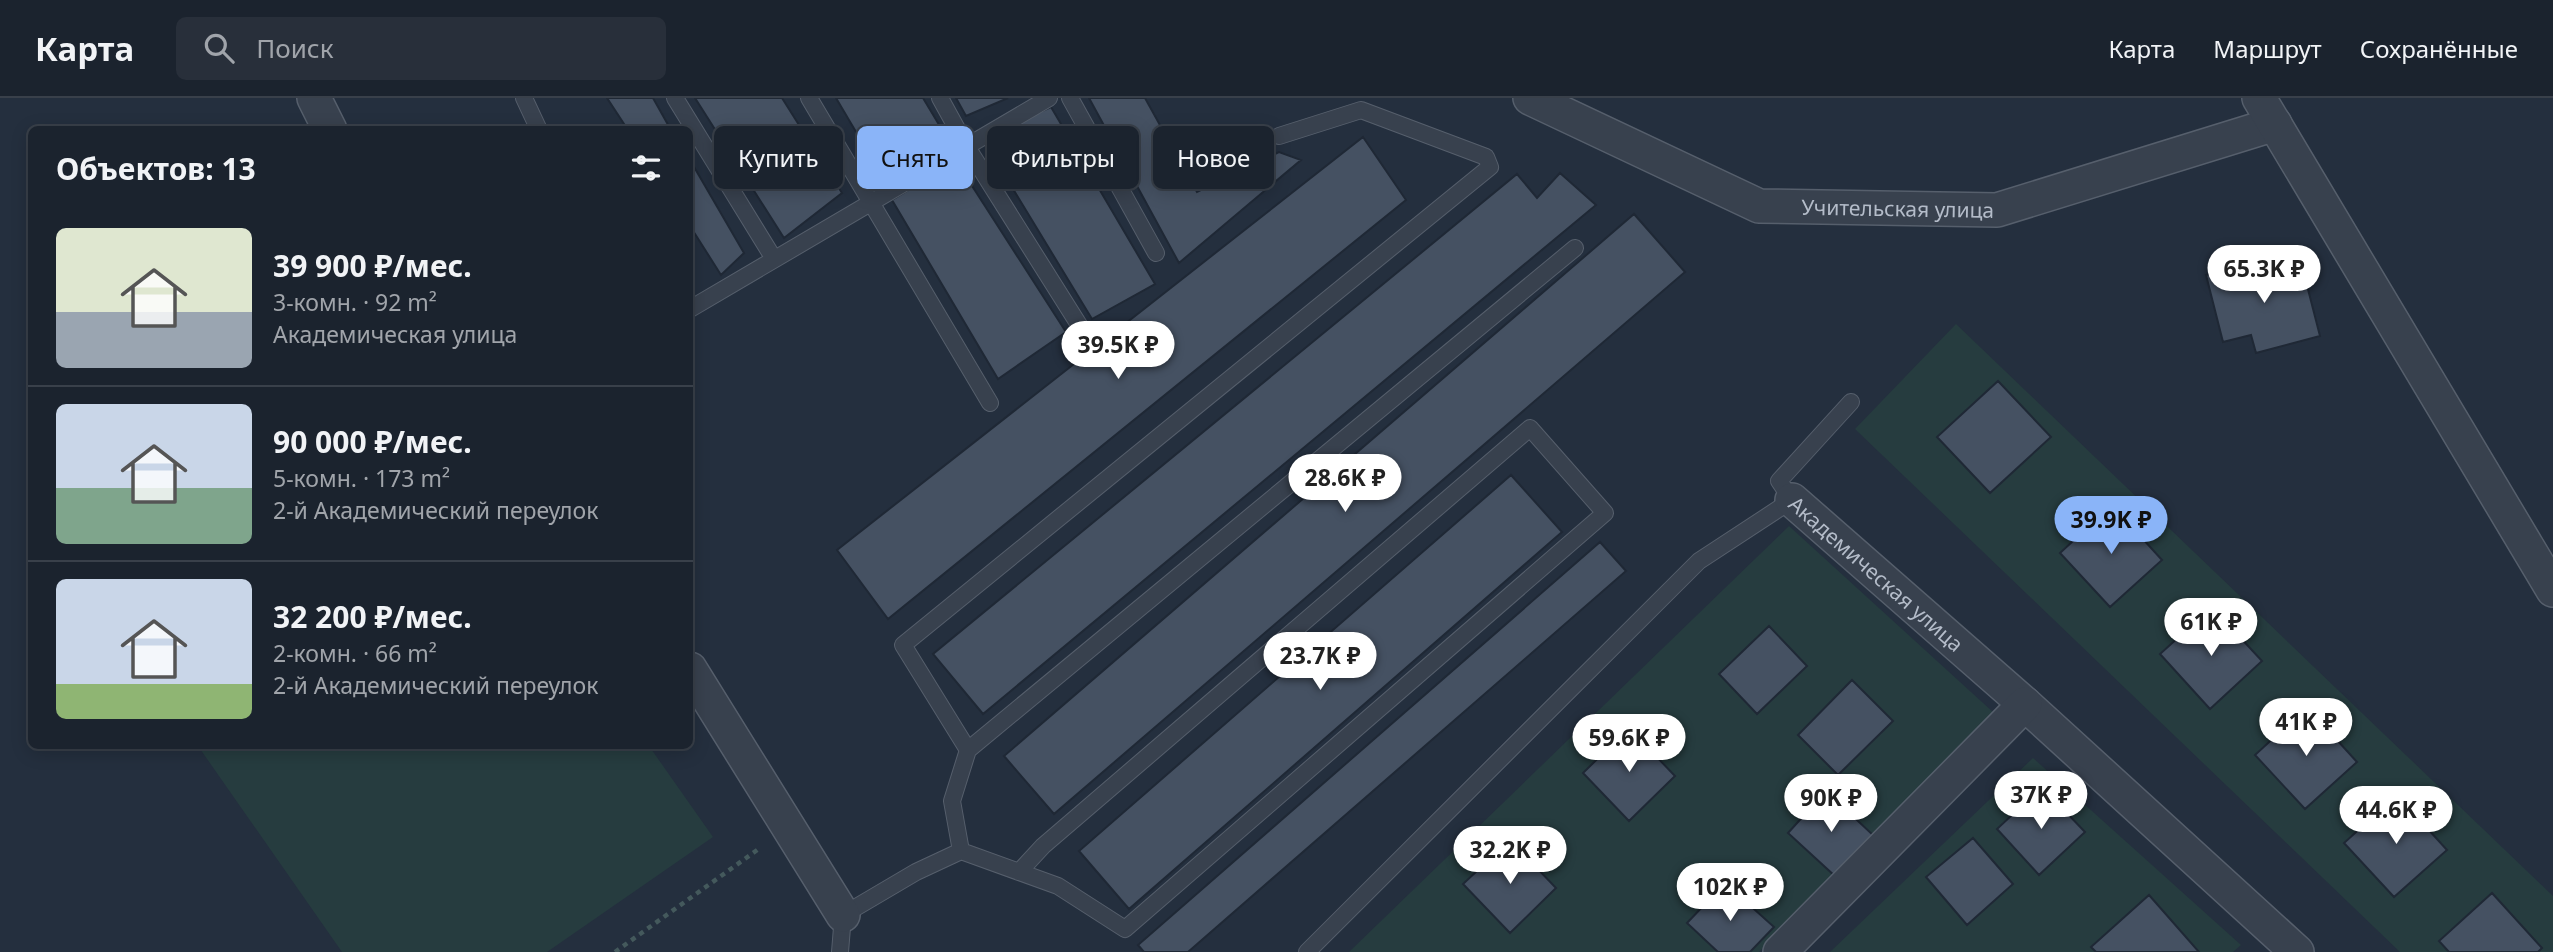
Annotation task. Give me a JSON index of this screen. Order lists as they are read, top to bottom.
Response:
{
  "streets": {
    "street": ["Учительская улица", "Академическая улица"]
  },
  "page": {
    "header": "Карта",
    "search": "Поиск",
    "nav": ["Карта", "Маршрут", "Сохранённые"],
    "chip": [
      "Купить",
      "Снять",
      "Фильтры",
      "Новое"
    ],
    "heading": "Объектов: 13",
    "list": [
      {
        "name": "39 900 ₽/мес.",
        "note": "3-комн. · 92 m² · Академическая улица"
      },
      {
        "name": "90 000 ₽/мес.",
        "note": "5-комн. · 173 m² · 2-й Академический переулок"
      },
      {
        "name": "32 200 ₽/мес.",
        "note": "2-комн. · 66 m² · 2-й Академический переулок"
      }
    ],
    "price": [
      "65.3K ₽",
      "39.5K ₽",
      "28.6K ₽",
      "39.9K ₽",
      "61K ₽",
      "23.7K ₽",
      "41K ₽",
      "59.6K ₽",
      "37K ₽",
      "90K ₽",
      "44.6K ₽",
      "32.2K ₽",
      "102K ₽"
    ]
  }
}
